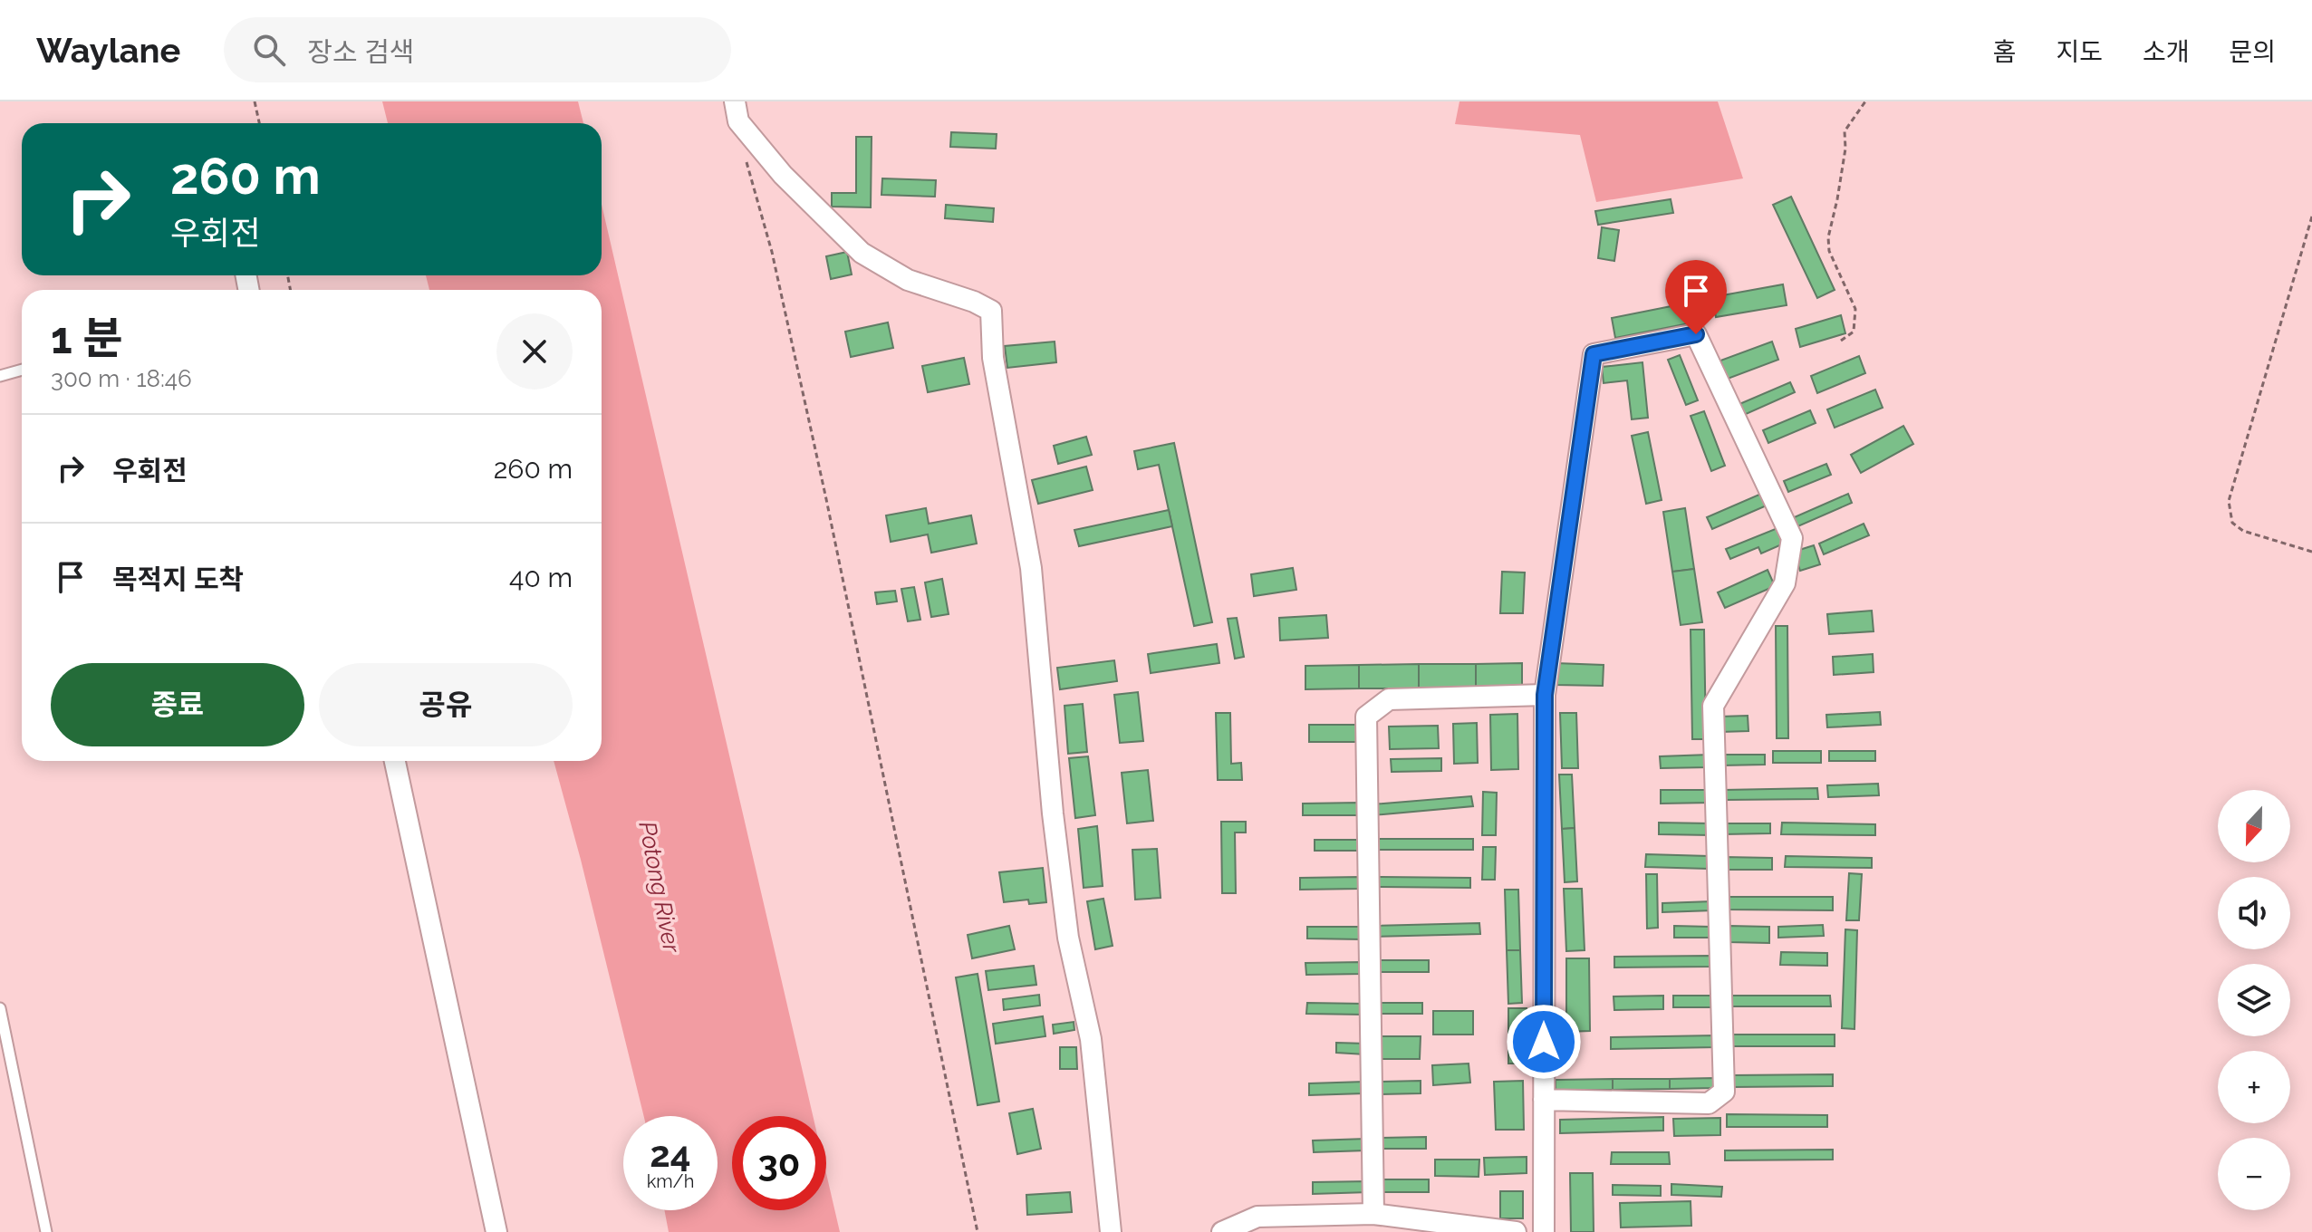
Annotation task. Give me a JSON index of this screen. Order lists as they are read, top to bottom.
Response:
{
  "water": ["Potong River"],
  "north": "bottom",
  "page": {
    "header": "Waylane",
    "search": "장소 검색",
    "nav": [
      "홈",
      "지도",
      "소개",
      "문의"
    ],
    "turn": ["260 m", "우회전"],
    "heading": ["1 분", "300 m · 18:46"],
    "list": [
      {
        "name": "우회전",
        "value": "260 m"
      },
      {
        "name": "목적지 도착",
        "value": "40 m"
      }
    ],
    "buttons": ["종료", "공유"],
    "map_buttons": ["+", "−"],
    "speed": "24 km/h",
    "limit": "30"
  }
}
